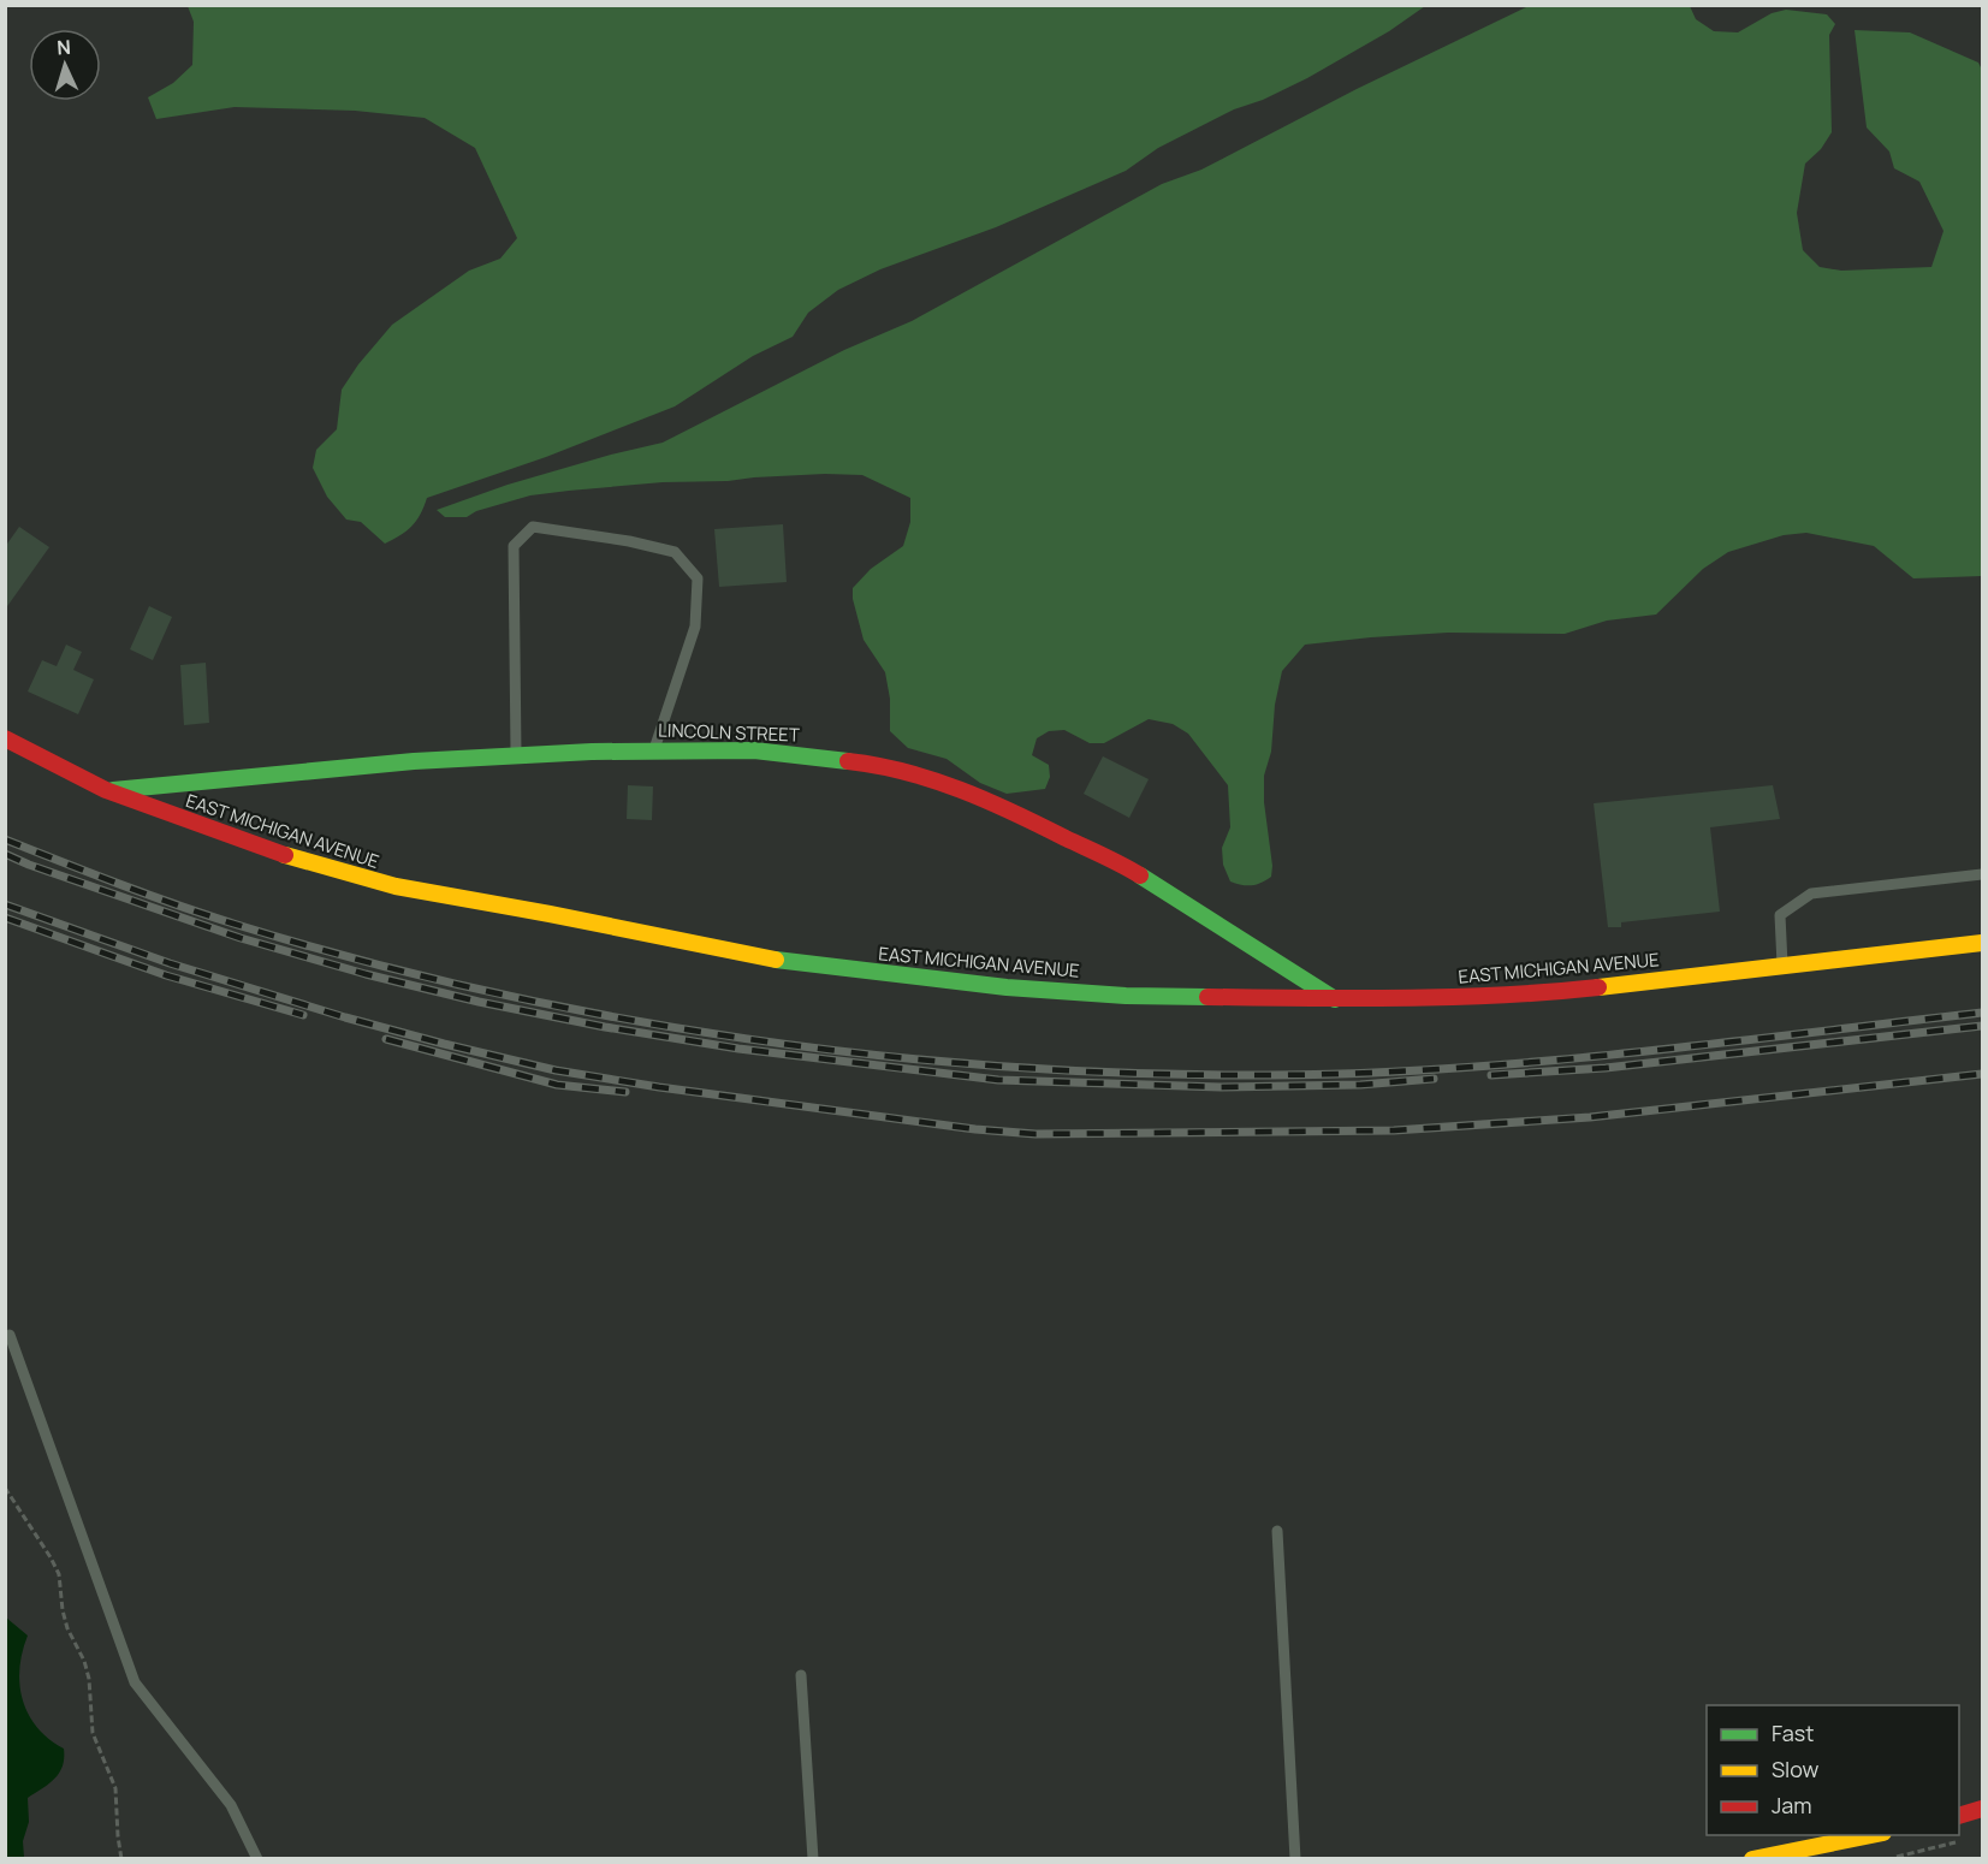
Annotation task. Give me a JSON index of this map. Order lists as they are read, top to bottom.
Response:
{
  "streets": {
    "street": ["LINCOLN STREET", "EAST MICHIGAN AVENUE"]
  },
  "crossings": [
    ["LINCOLN STREET", "EAST MICHIGAN AVENUE"]
  ],
  "legend": ["Fast", "Slow", "Jam"],
  "north": "top"
}
